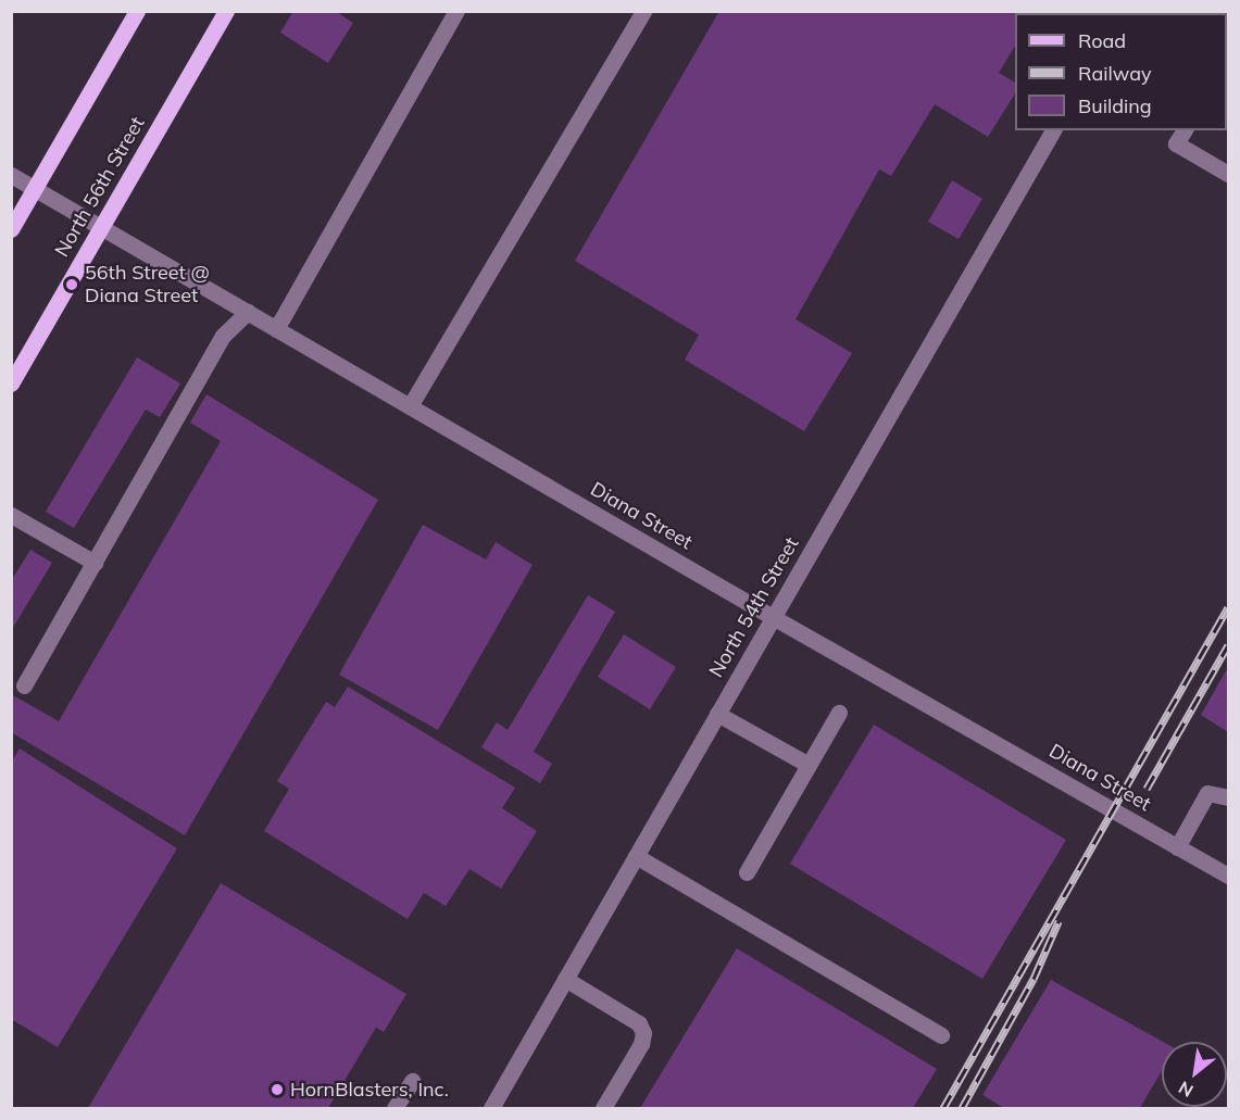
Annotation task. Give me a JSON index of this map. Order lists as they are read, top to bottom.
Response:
{
  "streets": {
    "main road": ["North 56th Street"],
    "street": ["Diana Street", "North 54th Street"]
  },
  "crossings": [
    ["North 56th Street", "Diana Street"],
    ["Diana Street", "North 54th Street"]
  ],
  "places": ["56th Street @ Diana Street", "HornBlasters, Inc."],
  "legend": ["Road", "Railway", "Building"],
  "north": "bottom left"
}
